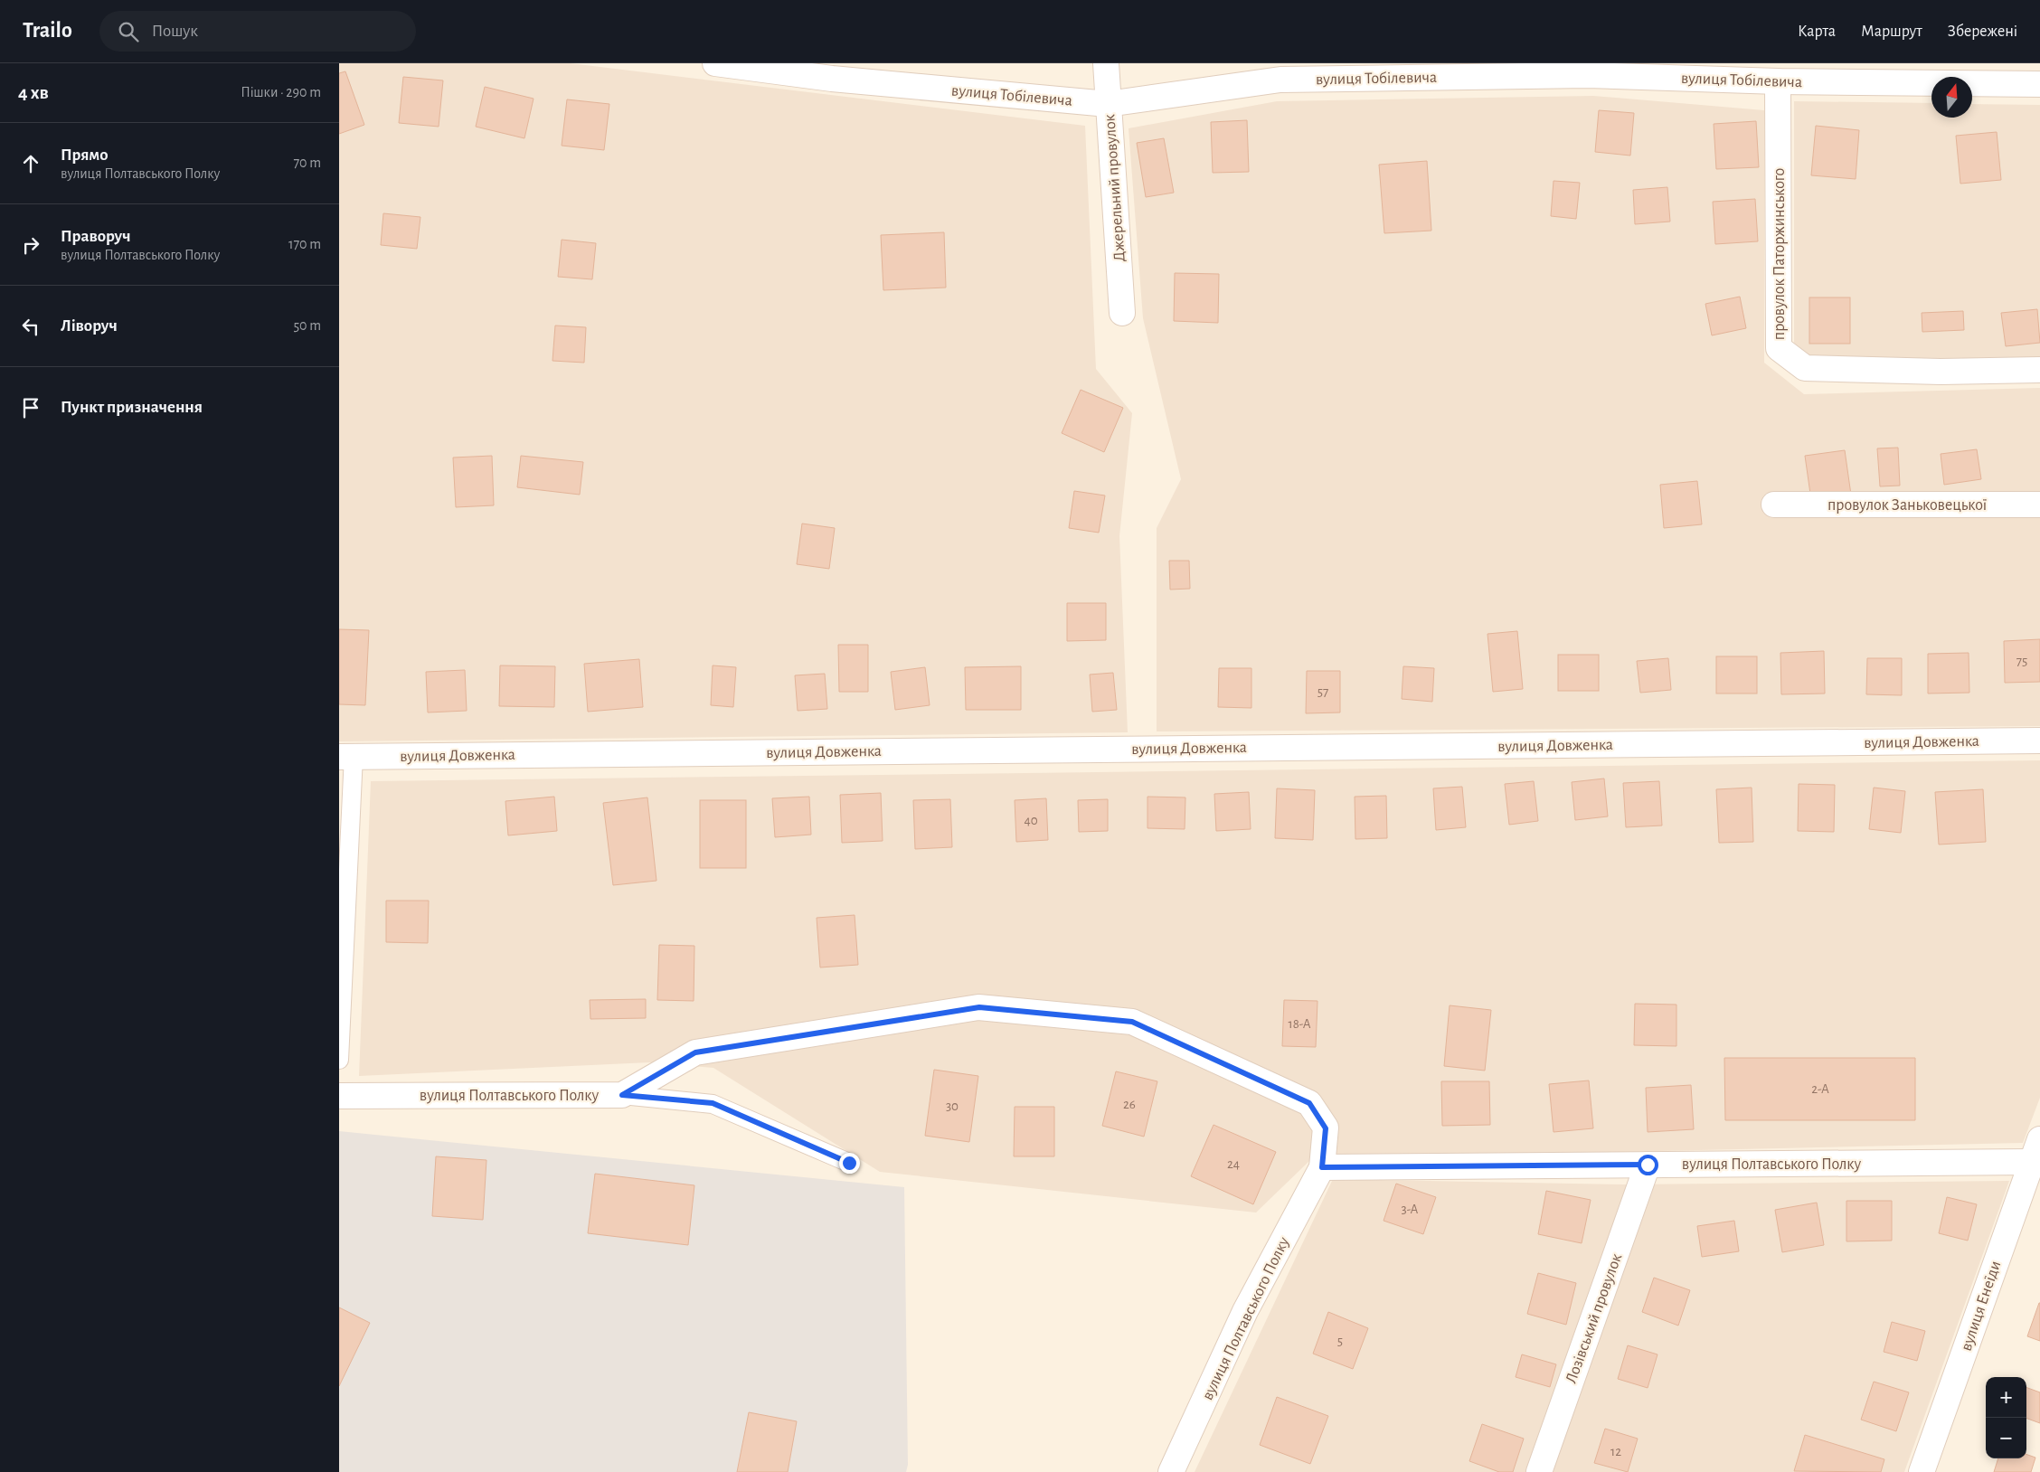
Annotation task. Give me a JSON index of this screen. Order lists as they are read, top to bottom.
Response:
{
  "streets": {
    "street": [
      "вулиця Тобілевича",
      "Джерельний провулок",
      "провулок Паторжинського",
      "провулок Заньковецької",
      "вулиця Довженка",
      "вулиця Полтавського Полку",
      "вулиця Енеїди",
      "Лозівський провулок"
    ]
  },
  "crossings": [
    ["вулиця Тобілевича", "Джерельний провулок"],
    ["вулиця Тобілевича", "провулок Паторжинського"],
    ["вулиця Полтавського Полку", "вулиця Енеїди"],
    ["вулиця Полтавського Полку", "Лозівський провулок"]
  ],
  "house_numbers": [
    "75",
    "57",
    "40",
    "18-А",
    "2-А",
    "26",
    "30",
    "24",
    "3-А",
    "5",
    "12"
  ],
  "north": "top",
  "page": {
    "header": "Trailo",
    "search": "Пошук",
    "nav": ["Карта", "Маршрут", "Збережені"],
    "heading": ["4 хв", "Пішки · 290 m"],
    "list": [
      ["Прямо", "вулиця Полтавського Полку", "70 m"],
      ["Праворуч", "вулиця Полтавського Полку", "170 m"],
      ["Ліворуч", "50 m"],
      "Пункт призначення"
    ],
    "map_buttons": ["+", "−"]
  }
}
